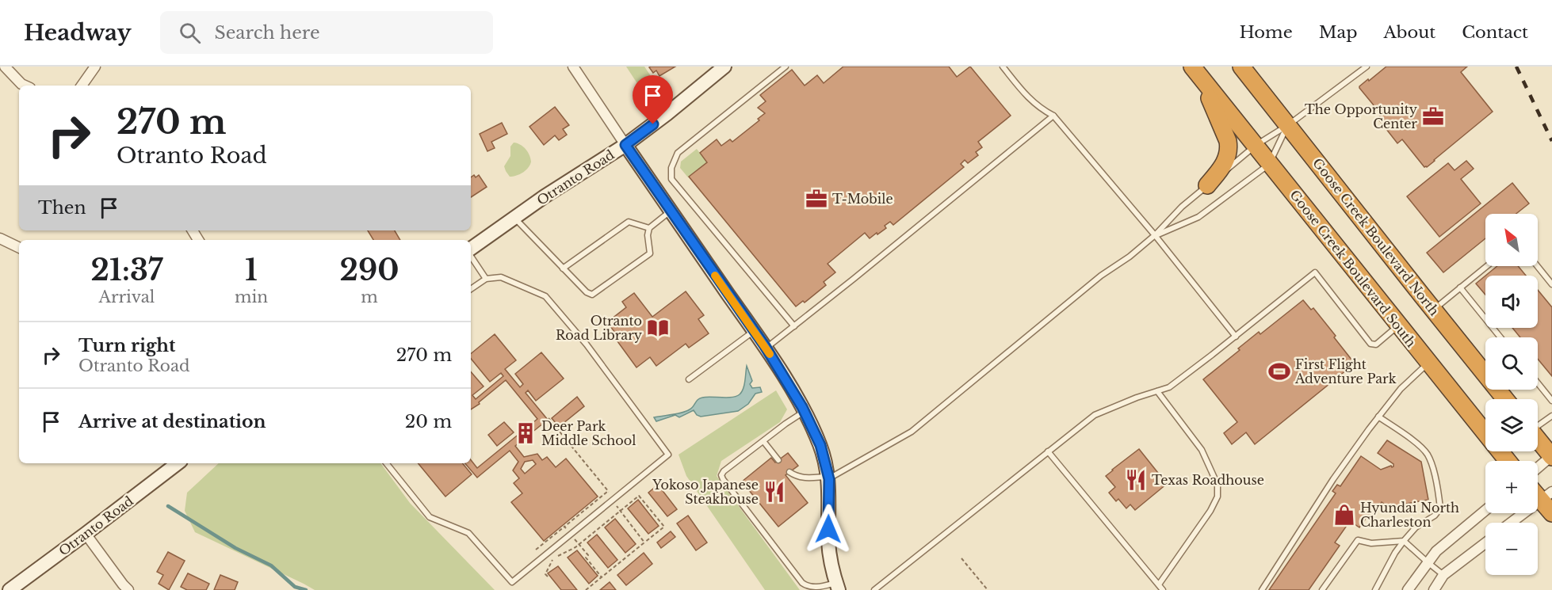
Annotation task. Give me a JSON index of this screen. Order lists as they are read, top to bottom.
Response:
{
  "streets": {
    "highway": ["Goose Creek Boulevard North", "Goose Creek Boulevard South"],
    "street": ["Otranto Road"]
  },
  "places": {
    "office": ["The Opportunity Center", "T-Mobile"],
    "library": ["Otranto Road Library"],
    "sports": ["First Flight Adventure Park"],
    "building": ["Deer Park Middle School"],
    "restaurant": ["Texas Roadhouse", "Yokoso Japanese Steakhouse"],
    "shop": ["Hyundai North Charleston"]
  },
  "north": "top left",
  "page": {
    "header": "Headway",
    "search": "Search here",
    "nav": [
      "Home",
      "Map",
      "About",
      "Contact"
    ],
    "turn": ["270 m", "Otranto Road"],
    "then": "Then",
    "map_buttons": ["+", "−"],
    "eta": [
      "21:37",
      "Arrival",
      "1",
      "min",
      "290",
      "m"
    ],
    "list": [
      {
        "name": "Turn right",
        "note": "Otranto Road",
        "value": "270 m"
      },
      {
        "name": "Arrive at destination",
        "value": "20 m"
      }
    ]
  }
}
